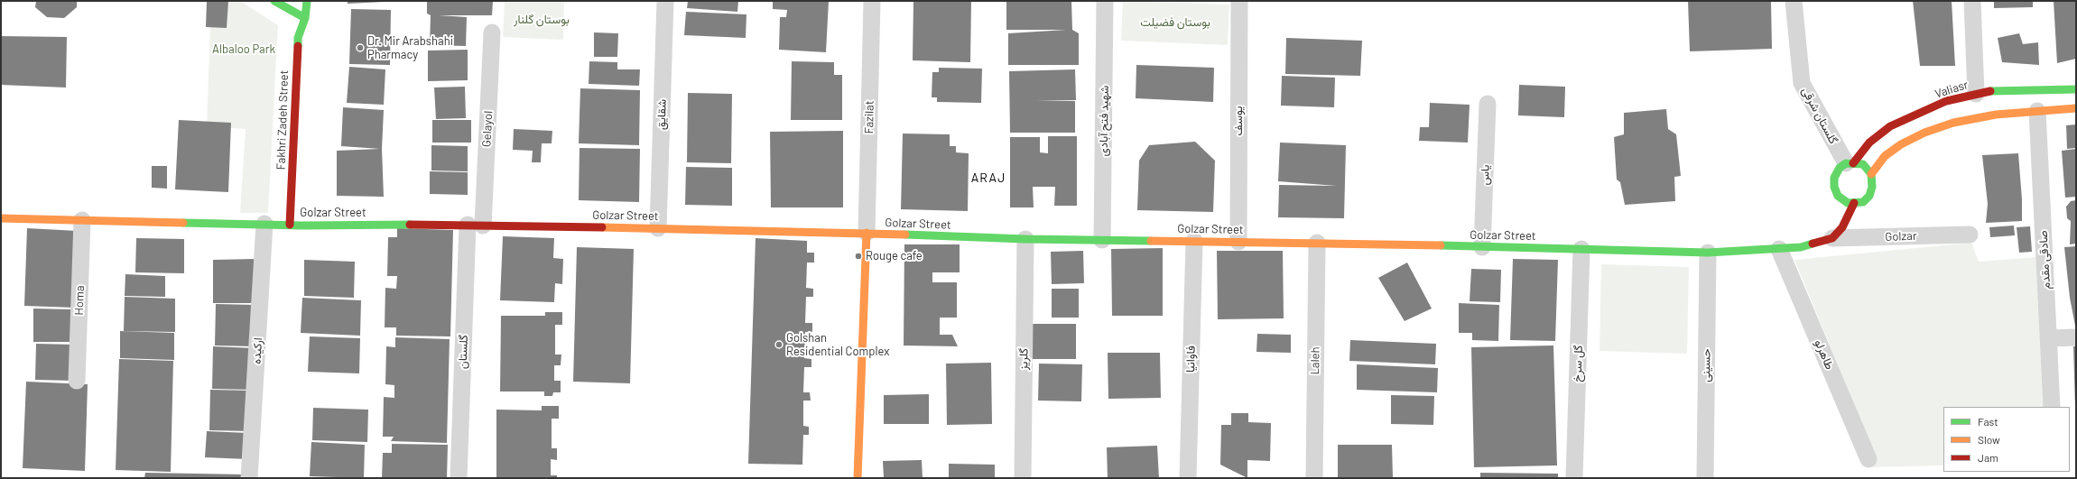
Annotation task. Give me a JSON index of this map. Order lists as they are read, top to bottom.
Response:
{
  "streets": {
    "main road": ["Valiasr", "Fakhri Zadeh Street", "Golzar Street"],
    "street": [
      "شقایق",
      "گلستان شرقی",
      "Fazilat",
      "شهید فتح آبادی",
      "یوسف",
      "Gelayol",
      "یاس",
      "Golzar",
      "صادقی مقدم",
      "Homa",
      "ارکیده",
      "گلستان",
      "طاهرلو",
      "گلریز",
      "فاوانیا",
      "Laleh",
      "گل سرخ",
      "حسینی"
    ]
  },
  "crossings": [
    ["Valiasr", "گلستان شرقی"],
    ["شقایق", "Golzar Street"],
    ["Fazilat", "Golzar Street"],
    ["Fakhri Zadeh Street", "Golzar Street"],
    ["شهید فتح آبادی", "Golzar Street"],
    ["یوسف", "Golzar Street"],
    ["Gelayol", "Golzar Street"],
    ["Gelayol", "گلستان"],
    ["یاس", "Golzar Street"],
    ["Golzar Street", "Golzar"],
    ["Golzar Street", "Homa"],
    ["Golzar Street", "ارکیده"],
    ["Golzar Street", "گلستان"],
    ["Golzar Street", "طاهرلو"],
    ["Golzar Street", "گلریز"],
    ["Golzar Street", "فاوانیا"],
    ["Golzar Street", "Laleh"],
    ["Golzar Street", "گل سرخ"],
    ["Golzar Street", "حسینی"]
  ],
  "districts": ["ARAJ"],
  "parks": ["بوستان گلنار", "بوستان فضیلت", "Albaloo Park"],
  "places": ["Dr. Mir Arabshahi Pharmacy", "Rouge cafe", "Golshan Residential Complex"],
  "legend": ["Fast", "Slow", "Jam"]
}
